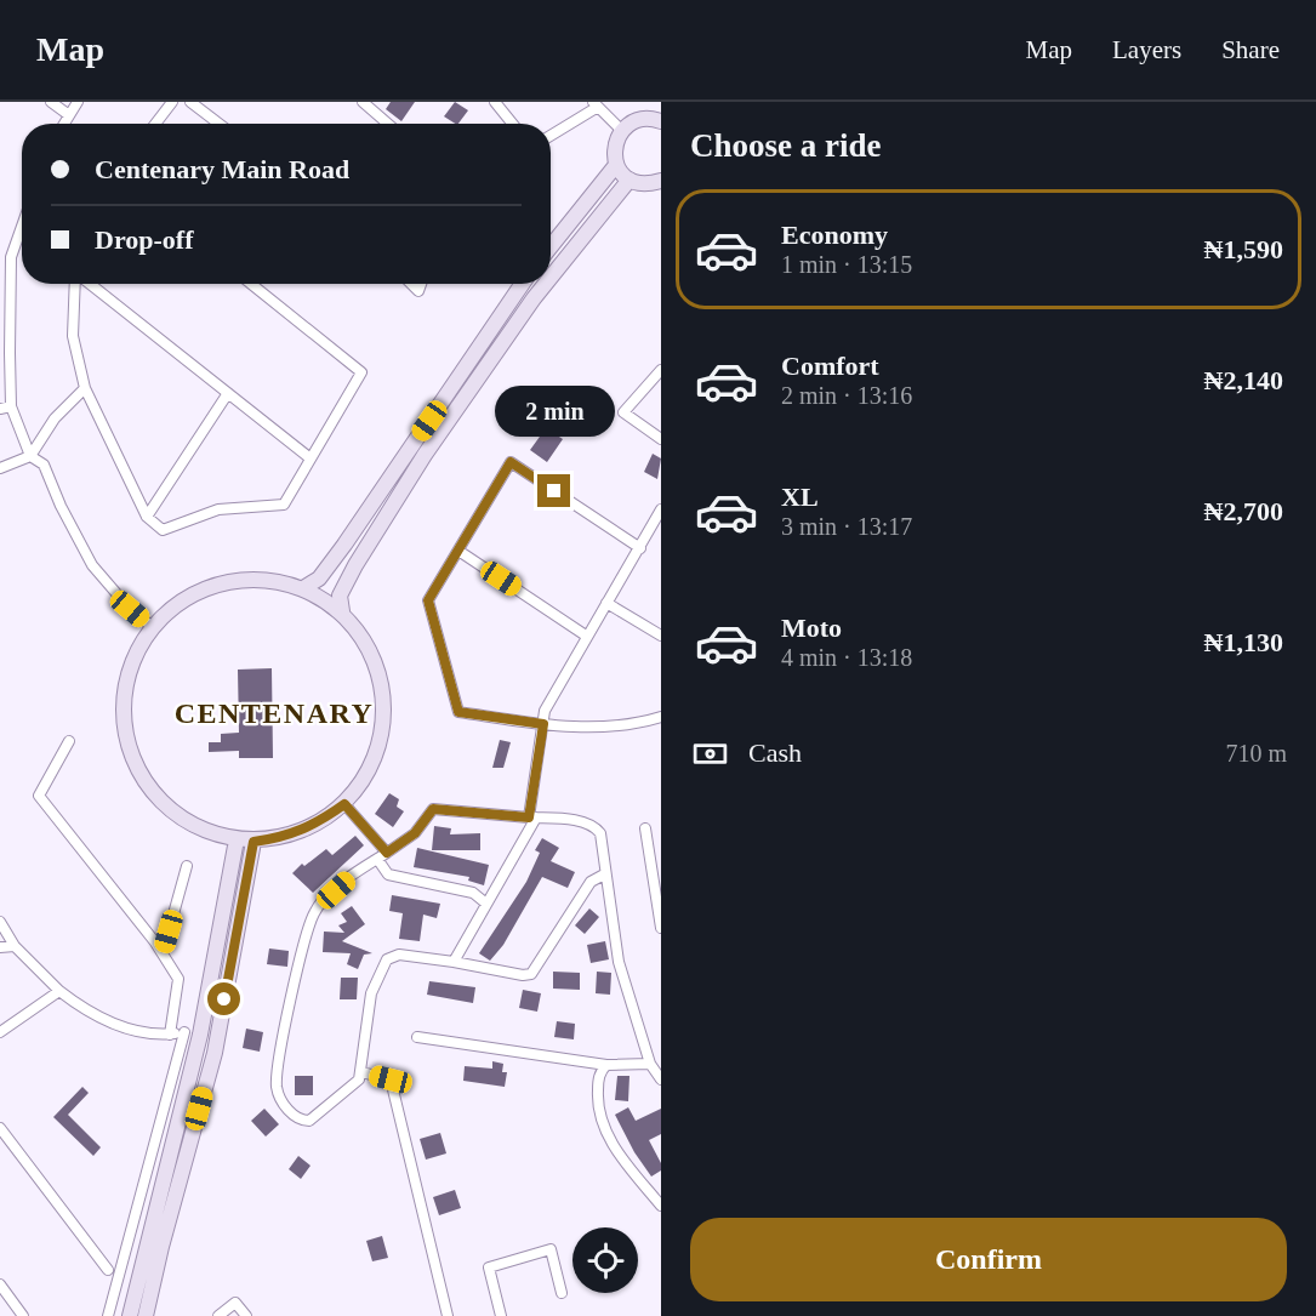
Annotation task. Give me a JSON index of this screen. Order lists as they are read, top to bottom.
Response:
{
  "districts": ["CENTENARY"],
  "page": {
    "header": "Map",
    "nav": ["Map", "Layers", "Share"],
    "heading": "Choose a ride",
    "banner": ["Centenary Main Road", "Drop-off"],
    "list": [
      {
        "name": "Economy",
        "note": "1 min · 13:15",
        "value": "₦1,590"
      },
      {
        "name": "Comfort",
        "note": "2 min · 13:16",
        "value": "₦2,140"
      },
      {
        "name": "XL",
        "note": "3 min · 13:17",
        "value": "₦2,700"
      },
      {
        "name": "Moto",
        "note": "4 min · 13:18",
        "value": "₦1,130"
      }
    ],
    "bubble": "2 min",
    "pay": ["Cash", "710 m"],
    "buttons": "Confirm"
  }
}
